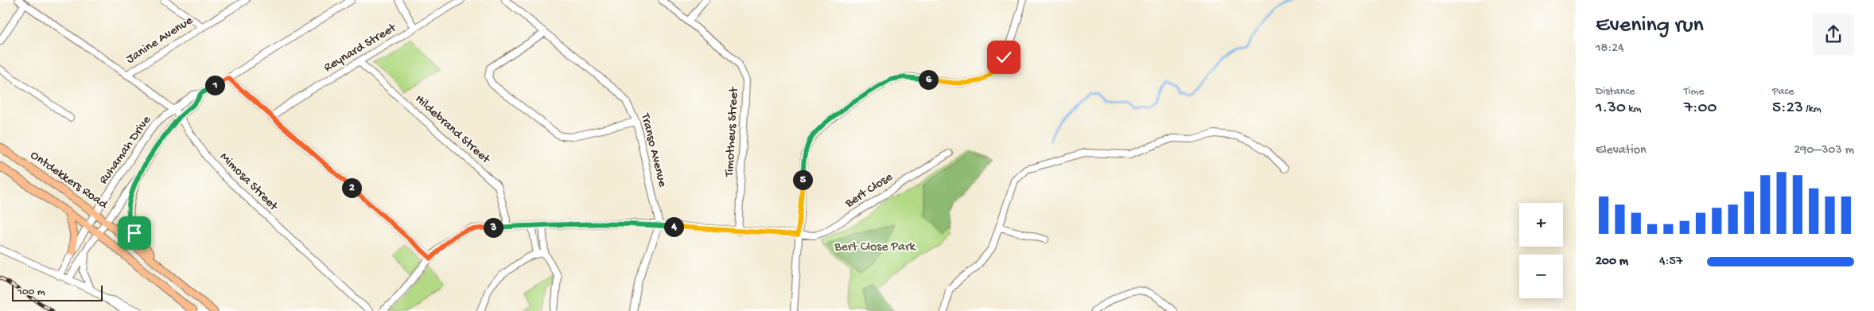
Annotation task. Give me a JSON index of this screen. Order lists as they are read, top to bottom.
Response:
{
  "streets": {
    "main road": ["Ontdekkers Road"],
    "street": [
      "Janine Avenue",
      "Reynard Street",
      "Hildebrand Street",
      "Timotheus Street",
      "Ruhamah Drive",
      "Transo Avenue",
      "Mimosa Street",
      "Bert Close"
    ]
  },
  "crossings": [
    ["Janine Avenue", "Mimosa Street"],
    ["Reynard Street", "Hildebrand Street"],
    ["Hildebrand Street", "Bert Close"],
    ["Timotheus Street", "Bert Close"],
    ["Ruhamah Drive", "Ontdekkers Road"],
    ["Ruhamah Drive", "Mimosa Street"],
    ["Transo Avenue", "Bert Close"]
  ],
  "parks": ["Bert Close Park"],
  "scale_bar": "100 m",
  "page": {
    "heading": ["Evening run", "18:24"],
    "stats": [
      ["Distance", "1.30 km"],
      ["Time", "7:00"],
      ["Pace", "5:23 /km"]
    ],
    "pins": [
      "6",
      "1",
      "5",
      "2",
      "4",
      "3"
    ],
    "chart": ["Elevation", "290–303 m"],
    "map_buttons": ["+", "−"],
    "list": [
      {
        "name": "200 m",
        "note": "4:57"
      }
    ],
    "scale": "100 m"
  }
}
